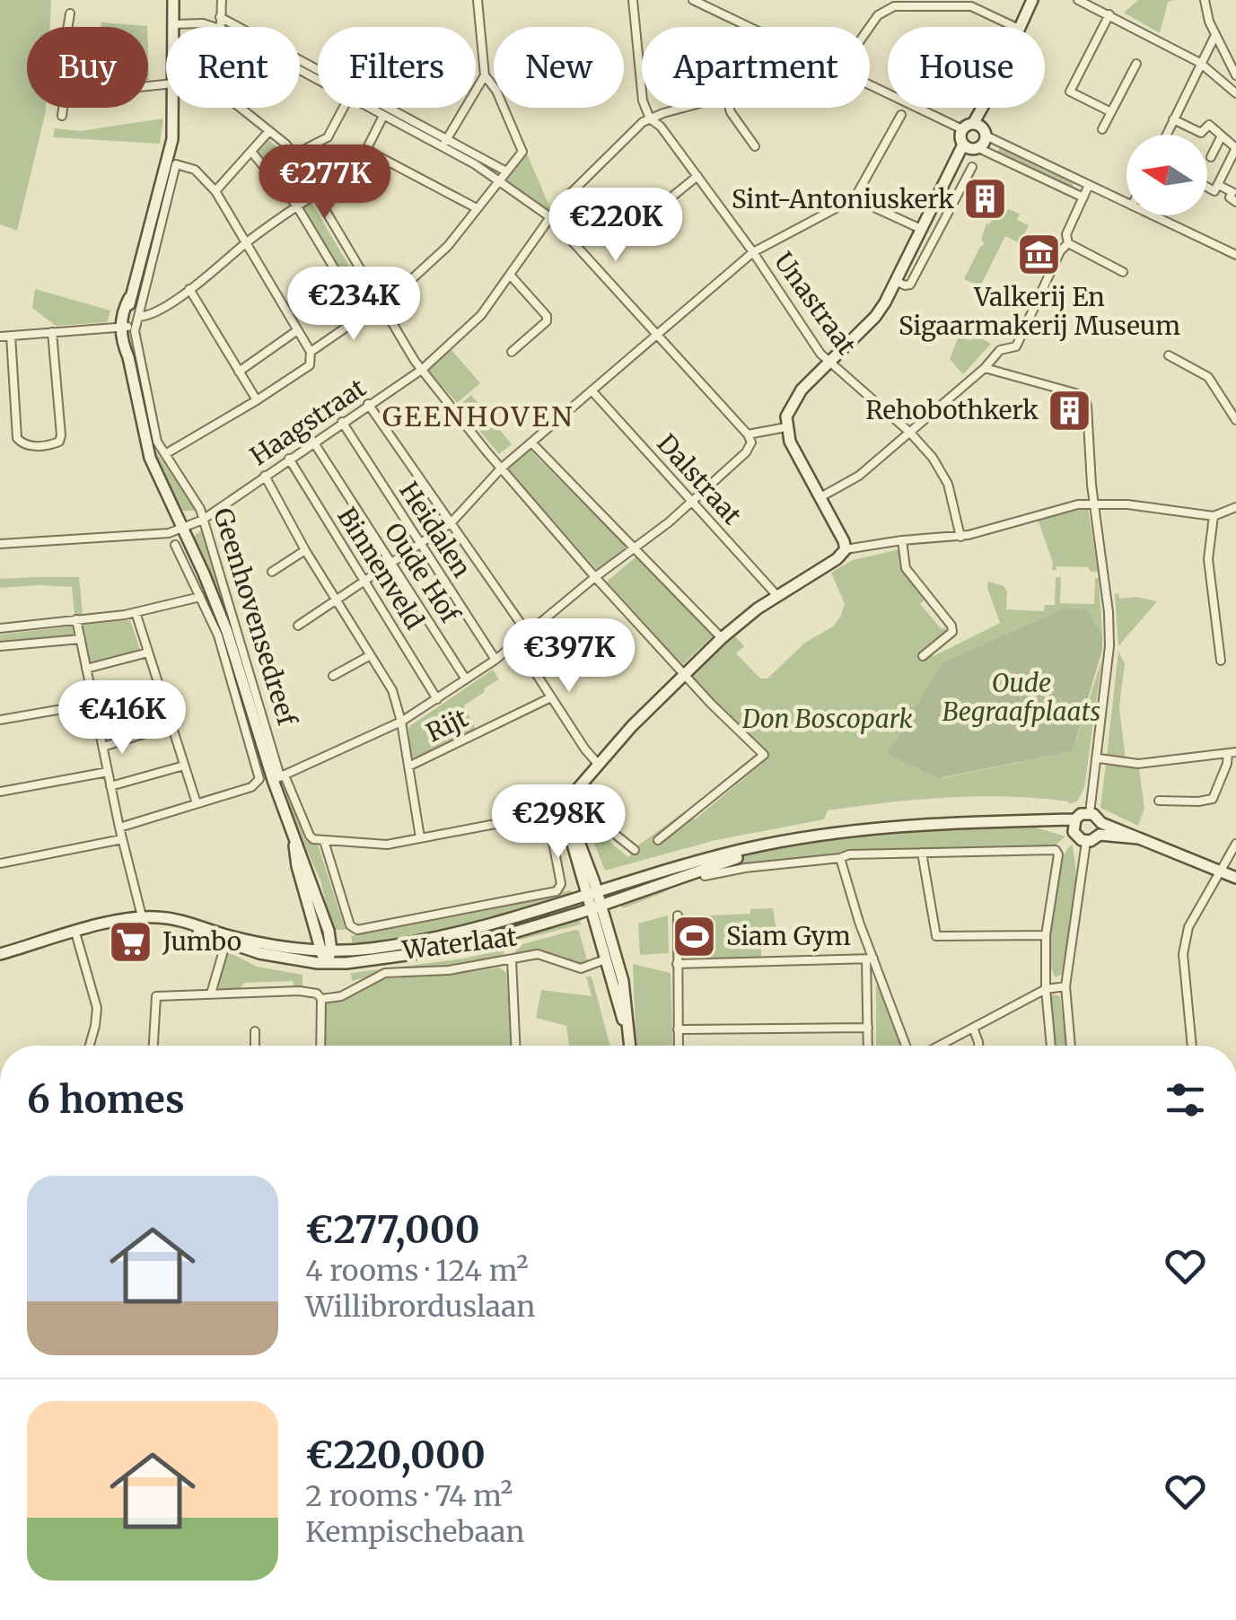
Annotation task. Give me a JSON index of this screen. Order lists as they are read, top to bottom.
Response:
{
  "streets": {
    "street": [
      "Unastraat",
      "Haagstraat",
      "Dalstraat",
      "Heidalen",
      "Binnenveld",
      "Oude Hof",
      "Geenhovensedreef",
      "Rijt",
      "Waterlaat"
    ]
  },
  "crossings": [
    ["Unastraat", "Haagstraat"],
    ["Haagstraat", "Heidalen"],
    ["Haagstraat", "Binnenveld"],
    ["Haagstraat", "Oude Hof"],
    ["Haagstraat", "Geenhovensedreef"]
  ],
  "districts": ["GEENHOVEN"],
  "parks": ["Oude Begraafplaats", "Don Boscopark"],
  "places": {
    "building": ["Sint-Antoniuskerk", "Rehobothkerk"],
    "museum": ["Valkerij En Sigaarmakerij Museum"],
    "sports": ["Siam Gym"],
    "supermarket": ["Jumbo"]
  },
  "north": "left",
  "page": {
    "chip": [
      "Buy",
      "Rent",
      "Filters",
      "New",
      "Apartment",
      "House"
    ],
    "price": [
      "€277K",
      "€220K",
      "€234K",
      "€397K",
      "€416K",
      "€298K"
    ],
    "heading": "6 homes",
    "list": [
      {
        "name": "€277,000",
        "note": "4 rooms · 124 m² · Willibrorduslaan"
      },
      {
        "name": "€220,000",
        "note": "2 rooms · 74 m² · Kempischebaan"
      }
    ]
  }
}
